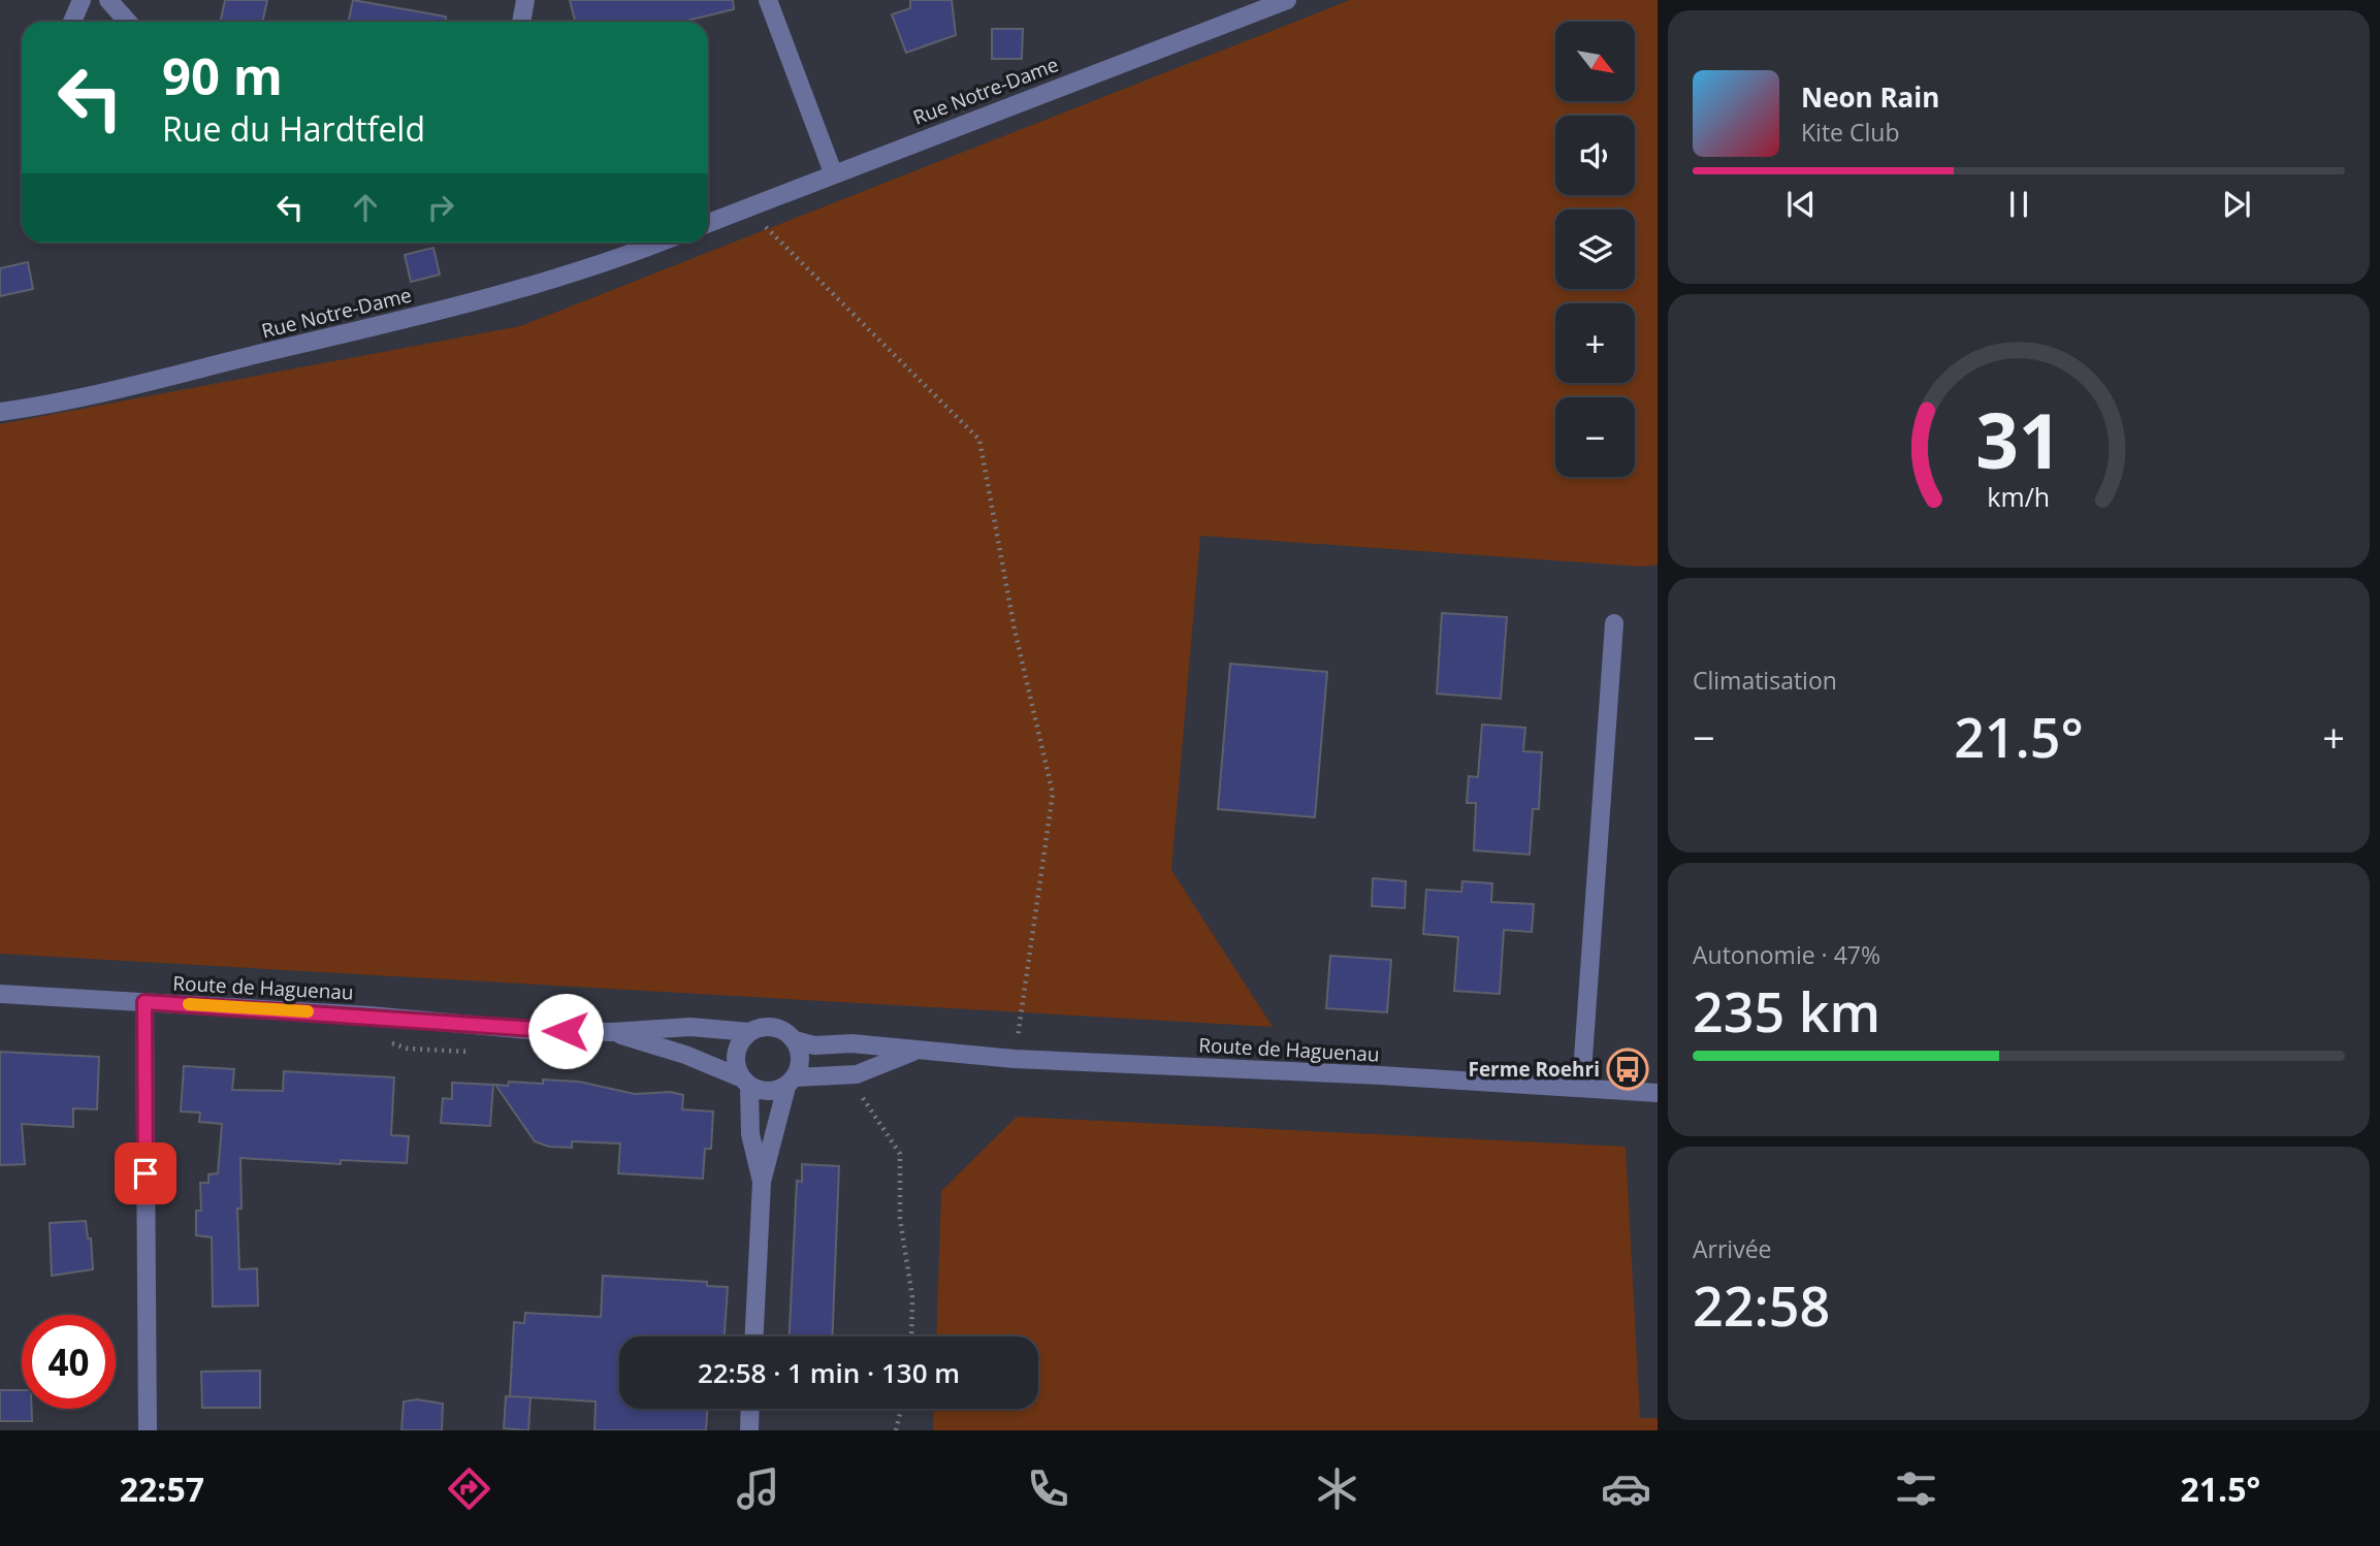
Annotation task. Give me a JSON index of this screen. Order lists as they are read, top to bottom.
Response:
{
  "streets": {
    "street": ["Rue Notre-Dame", "Route de Haguenau"]
  },
  "places": {
    "bus stop": ["Ferme Roehri"]
  },
  "north": "bottom right",
  "page": {
    "map_buttons": ["+", "−"],
    "turn": ["90 m", "Rue du Hardtfeld"],
    "song": ["Neon Rain", "Kite Club"],
    "tile": [
      "Climatisation",
      ["Autonomie · 47%", "235 km"],
      ["Arrivée", "22:58"]
    ],
    "heat": ["−", "21.5°", "+"],
    "limit": "40",
    "trip": "22:58 · 1 min · 130 m",
    "tabs": ["22:57", "21.5°"],
    "gauge": ["31", "km/h"]
  }
}
